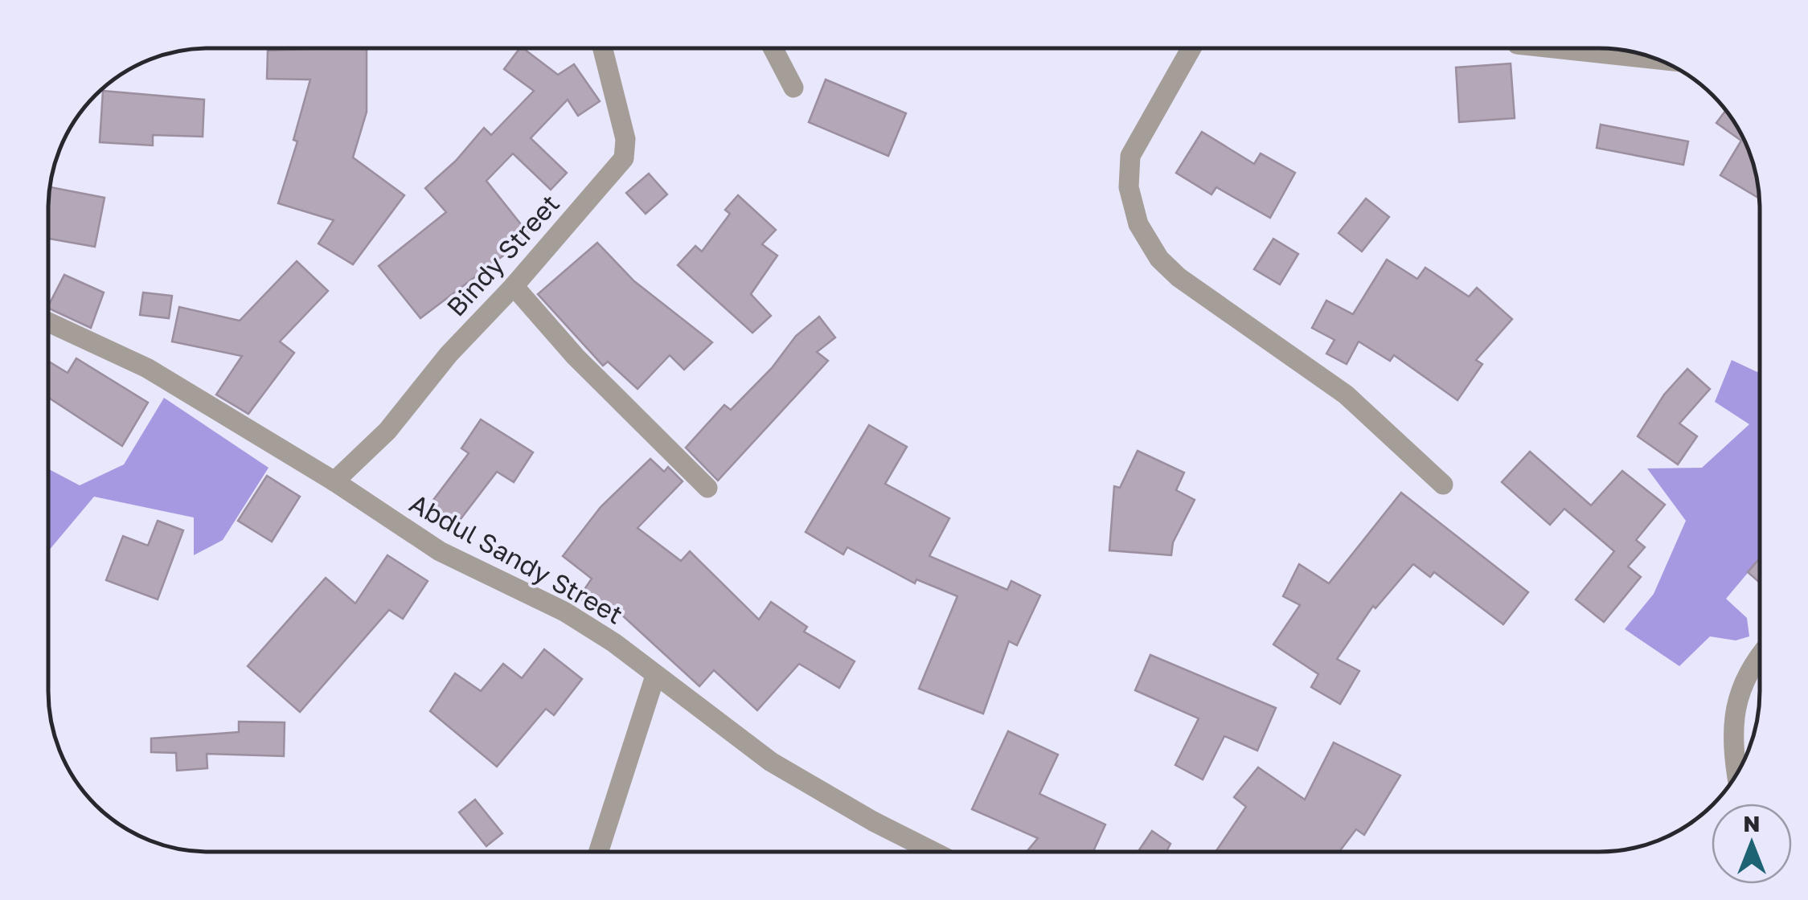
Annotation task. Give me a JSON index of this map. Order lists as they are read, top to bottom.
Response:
{
  "streets": {
    "street": ["Bindy Street", "Abdul Sandy Street"]
  },
  "crossings": [
    ["Bindy Street", "Abdul Sandy Street"]
  ],
  "north": "top"
}
